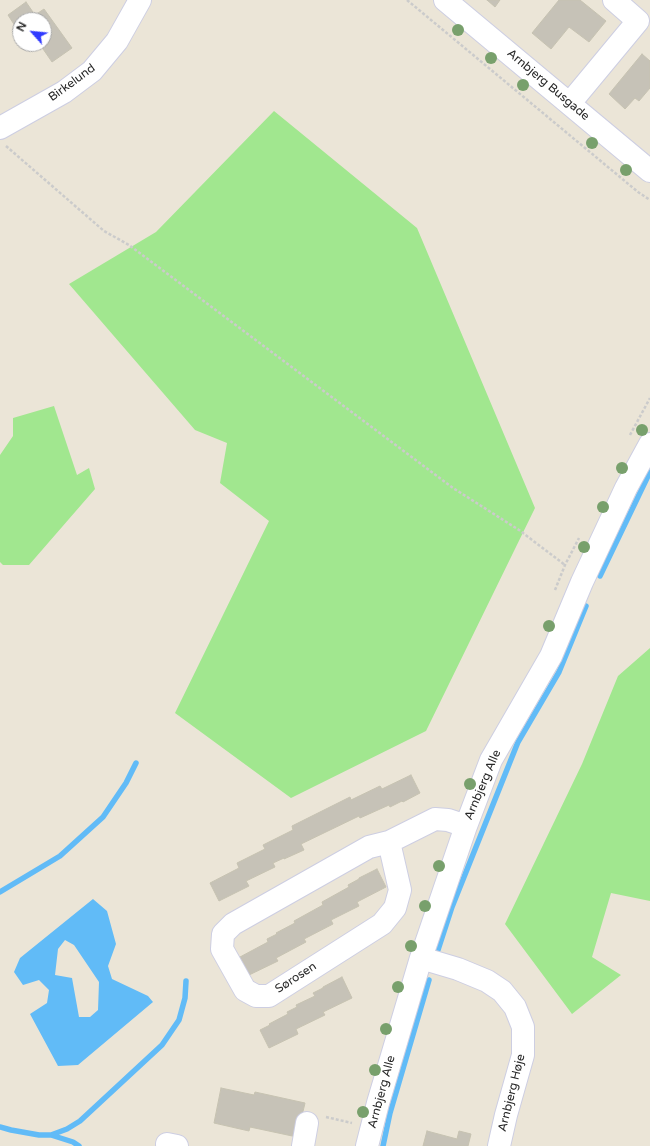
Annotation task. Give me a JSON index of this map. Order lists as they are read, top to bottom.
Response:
{
  "streets": {
    "street": [
      "Birkelund",
      "Arnbjerg Busgade",
      "Arnbjerg Alle",
      "Sørosen",
      "Arnbjerg Høje"
    ]
  },
  "crossings": [
    ["Arnbjerg Alle", "Sørosen"],
    ["Arnbjerg Alle", "Arnbjerg Høje"]
  ],
  "north": "top left"
}
